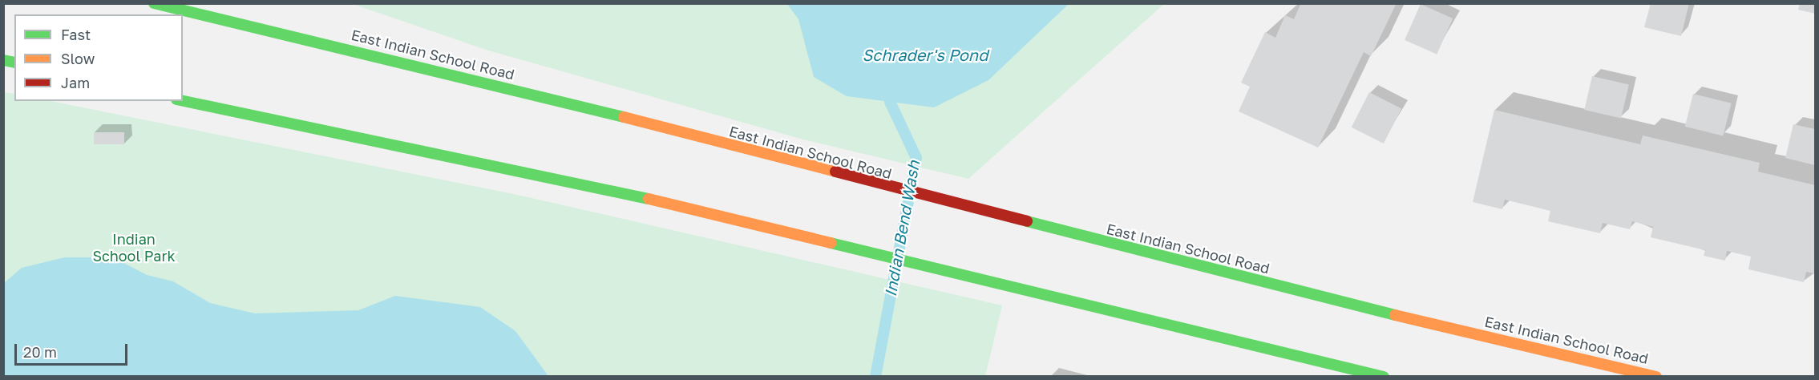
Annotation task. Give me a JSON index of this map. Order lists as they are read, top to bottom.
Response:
{
  "streets": {
    "main road": ["East Indian School Road"]
  },
  "water": ["Schrader's Pond", "Indian Bend Wash"],
  "parks": ["Indian School Park"],
  "legend": ["Fast", "Slow", "Jam"],
  "scale_bar": "20 m"
}
